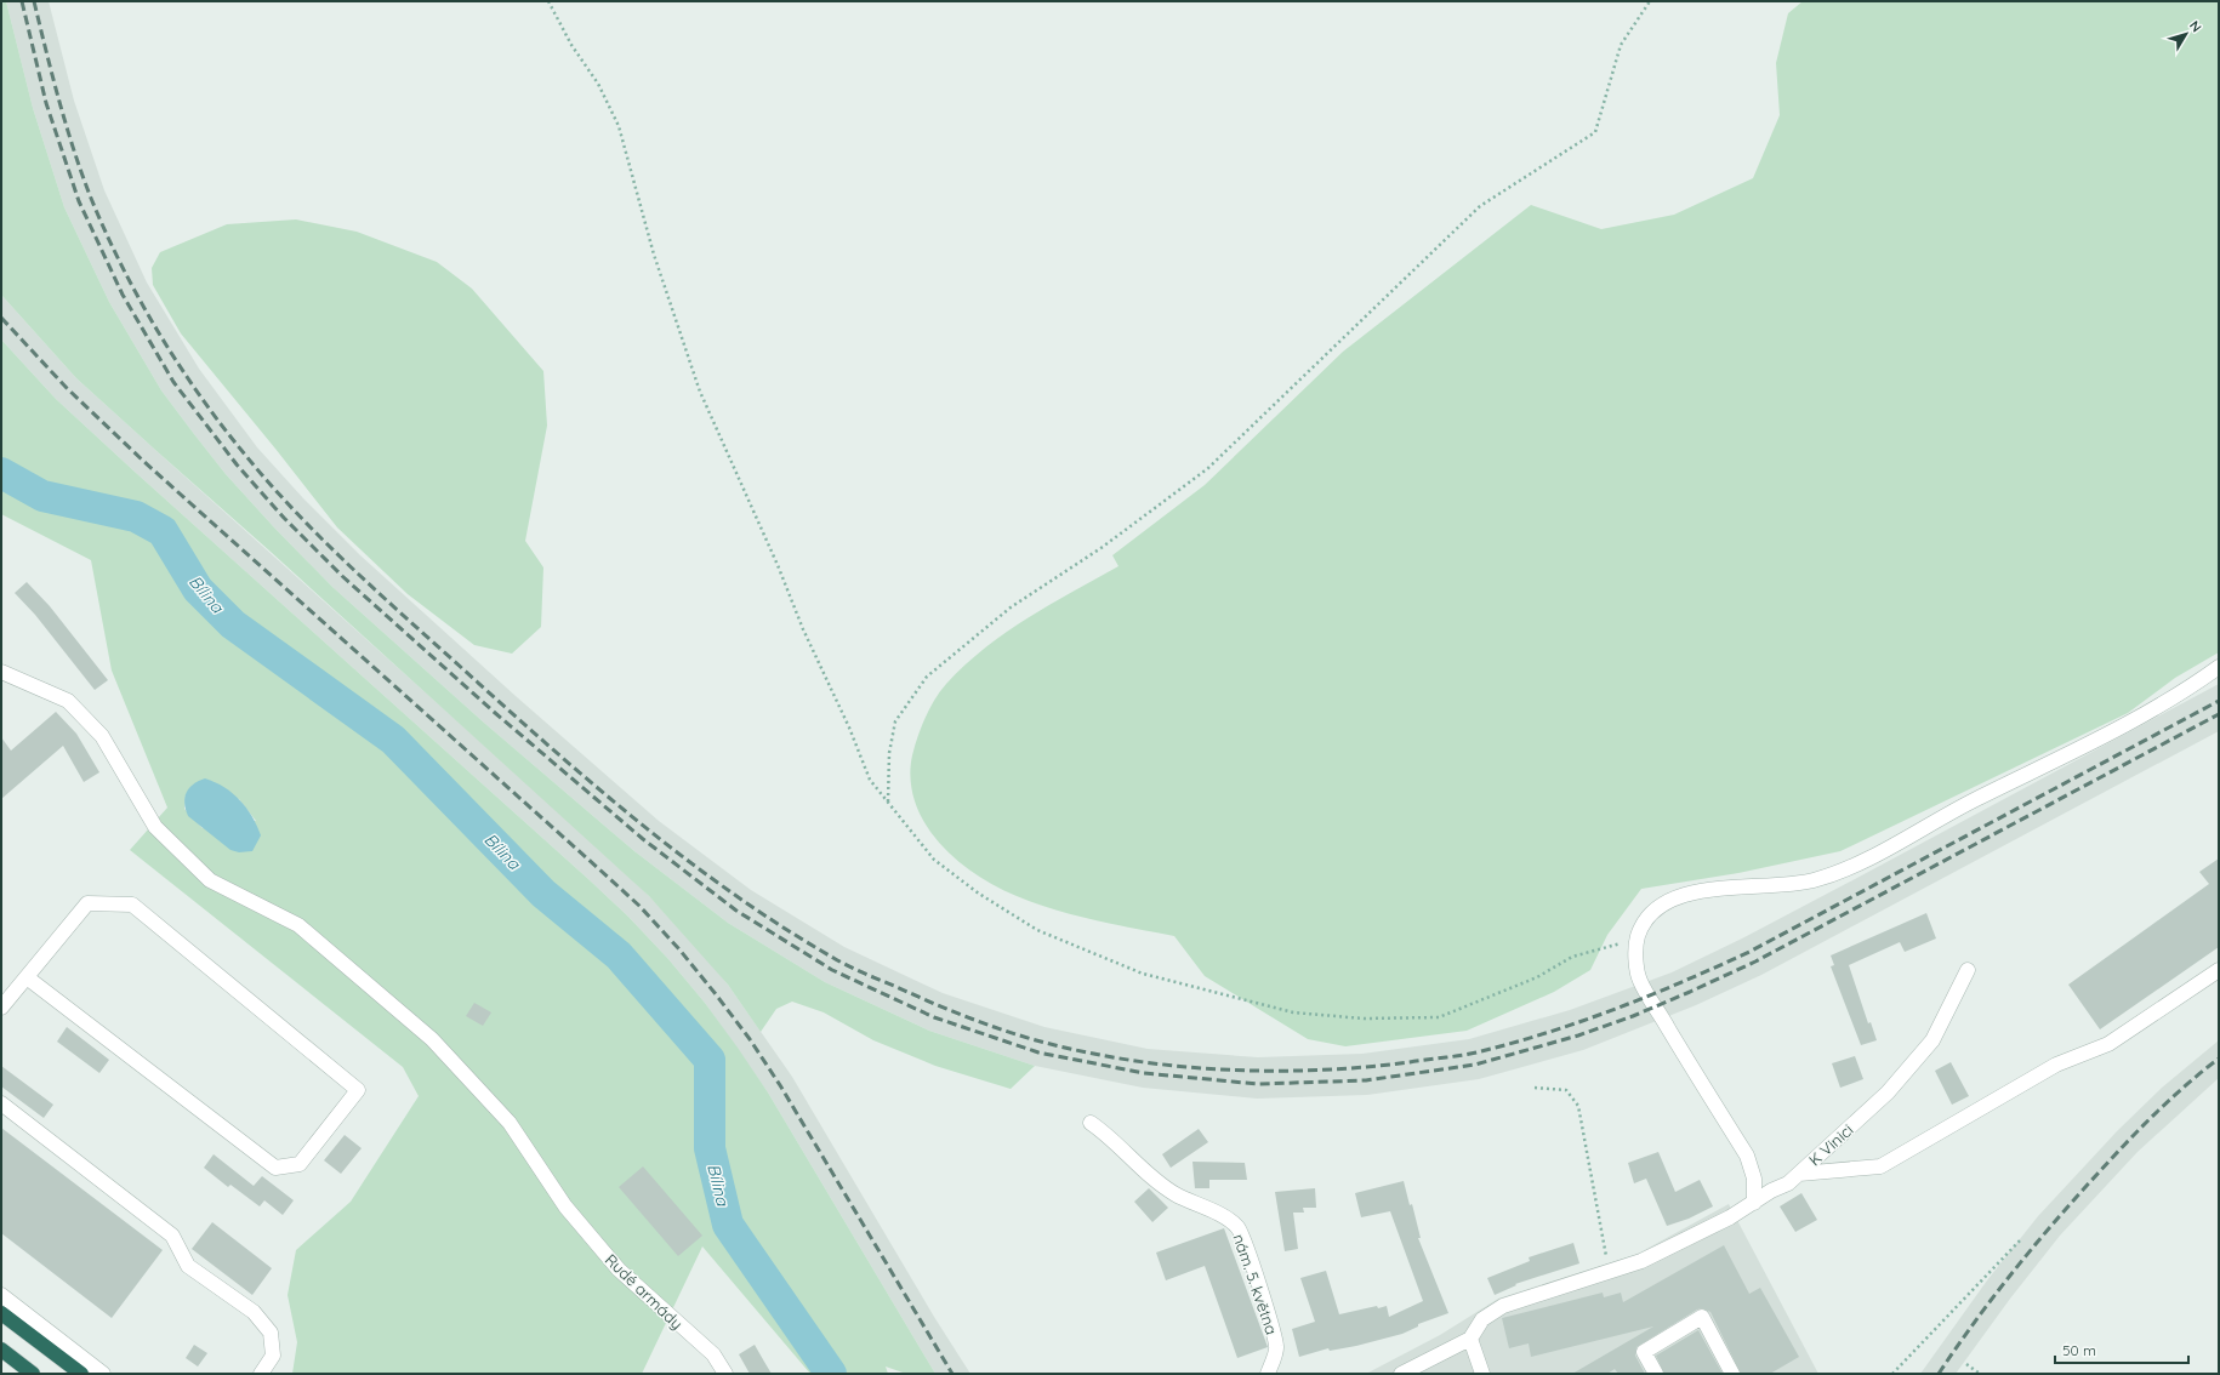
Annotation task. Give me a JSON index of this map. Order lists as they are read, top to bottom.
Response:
{
  "streets": {
    "street": ["K Vinici", "nám. 5. května", "Rudé armády"]
  },
  "water": ["Bílina"],
  "scale_bar": "50 m",
  "north": "top right"
}
